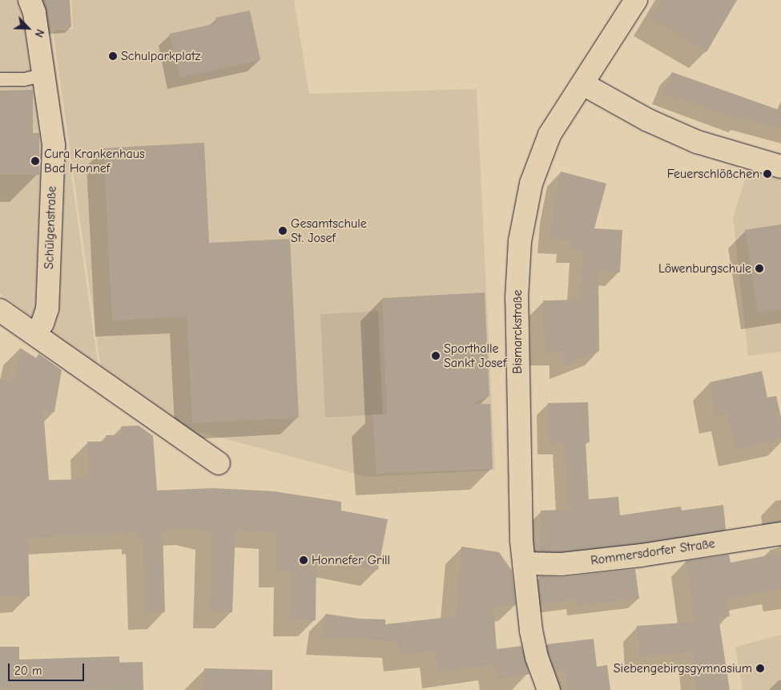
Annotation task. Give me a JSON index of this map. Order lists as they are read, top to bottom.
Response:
{
  "streets": {
    "street": ["Schülgenstraße", "Bismarckstraße", "Rommersdorfer Straße"]
  },
  "crossings": [
    ["Bismarckstraße", "Rommersdorfer Straße"]
  ],
  "places": [
    "Schulparkplatz",
    "Cura Krankenhaus Bad Honnef",
    "Feuerschlößchen",
    "Gesamtschule St. Josef",
    "Löwenburgschule",
    "Sporthalle Sankt Josef",
    "Honnefer Grill",
    "Siebengebirgsgymnasium"
  ],
  "scale_bar": "20 m",
  "north": "bottom right"
}
